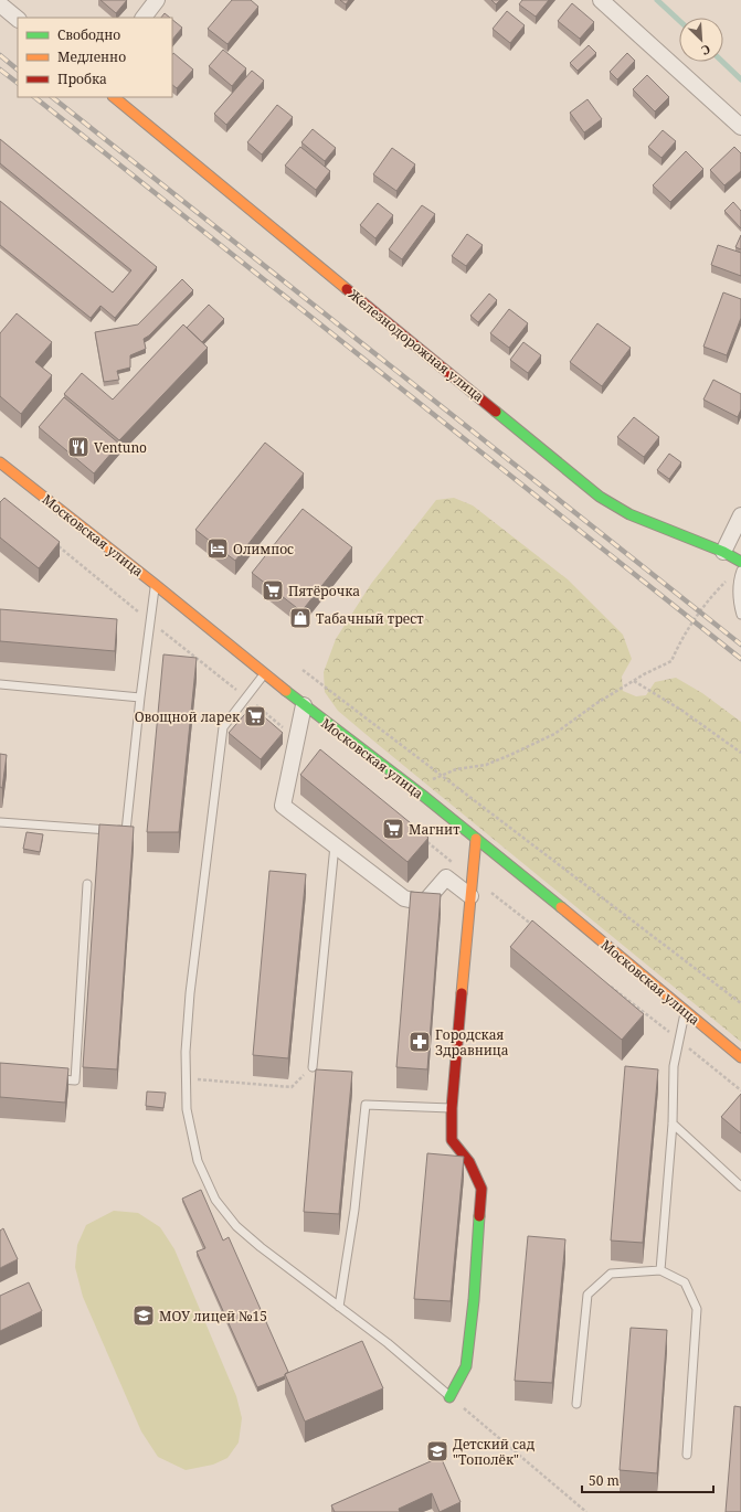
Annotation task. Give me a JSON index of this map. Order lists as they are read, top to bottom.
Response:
{
  "streets": {
    "street": ["Железнодорожная улица", "Московская улица"]
  },
  "places": {
    "restaurant": ["Ventuno"],
    "hotel": ["Олимпос"],
    "supermarket": ["Пятёрочка", "Овощной ларек", "Магнит"],
    "shop": ["Табачный трест"],
    "pharmacy": ["Городская Здравница"],
    "school or university": ["МОУ лицей №15", "Детский сад \"Тополёк\""]
  },
  "legend": ["Свободно", "Медленно", "Пробка"],
  "scale_bar": "50 m",
  "north": "bottom right"
}
